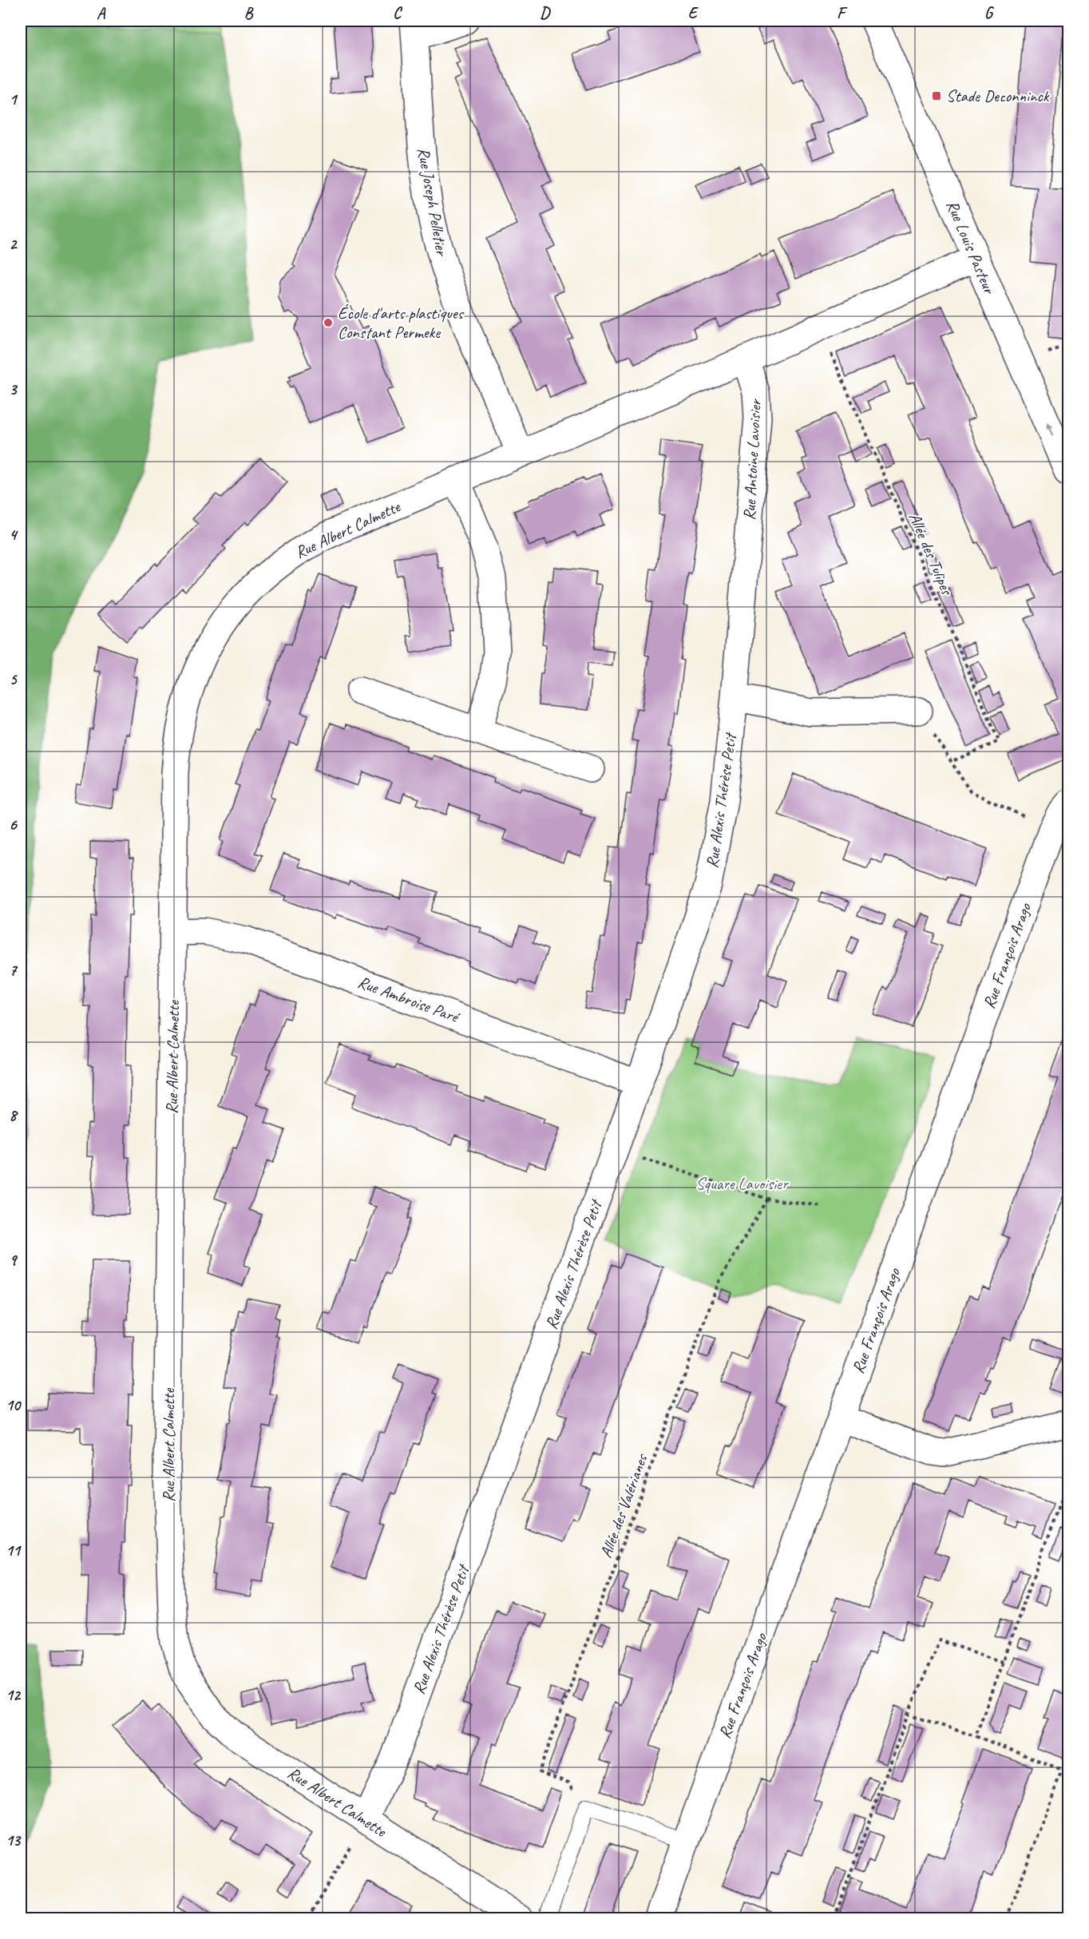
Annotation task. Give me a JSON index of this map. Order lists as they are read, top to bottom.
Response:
{
  "streets": {
    "street": [
      "Rue Joseph Pelletier",
      "Rue Louis Pasteur",
      "Rue Antoine Lavoisier",
      "Rue Albert Calmette",
      "Rue Alexis Thérèse Petit",
      "Rue François Arago",
      "Rue Ambroise Paré"
    ],
    "path": ["Allée des Tulipes", "Allée des Valérianes"]
  },
  "crossings": [
    ["Rue Joseph Pelletier", "Rue Albert Calmette"],
    ["Rue Antoine Lavoisier", "Rue Albert Calmette"],
    ["Rue Antoine Lavoisier", "Rue Alexis Thérèse Petit"],
    ["Rue Albert Calmette", "Rue Alexis Thérèse Petit"],
    ["Rue Albert Calmette", "Rue Ambroise Paré"],
    ["Rue Alexis Thérèse Petit", "Rue Ambroise Paré"]
  ],
  "one_way": ["Rue Louis Pasteur"],
  "parks": ["Square Lavoisier"],
  "places": {
    "transit": ["Stade Deconninck"],
    "other": ["École d'arts plastiques Constant Permeke"]
  },
  "grid": {
    "columns": [
      "A",
      "B",
      "C",
      "D",
      "E",
      "F",
      "G"
    ],
    "rows": [
      "1",
      "2",
      "3",
      "4",
      "5",
      "6",
      "7",
      "8",
      "9",
      "10",
      "11",
      "12",
      "13"
    ]
  }
}
